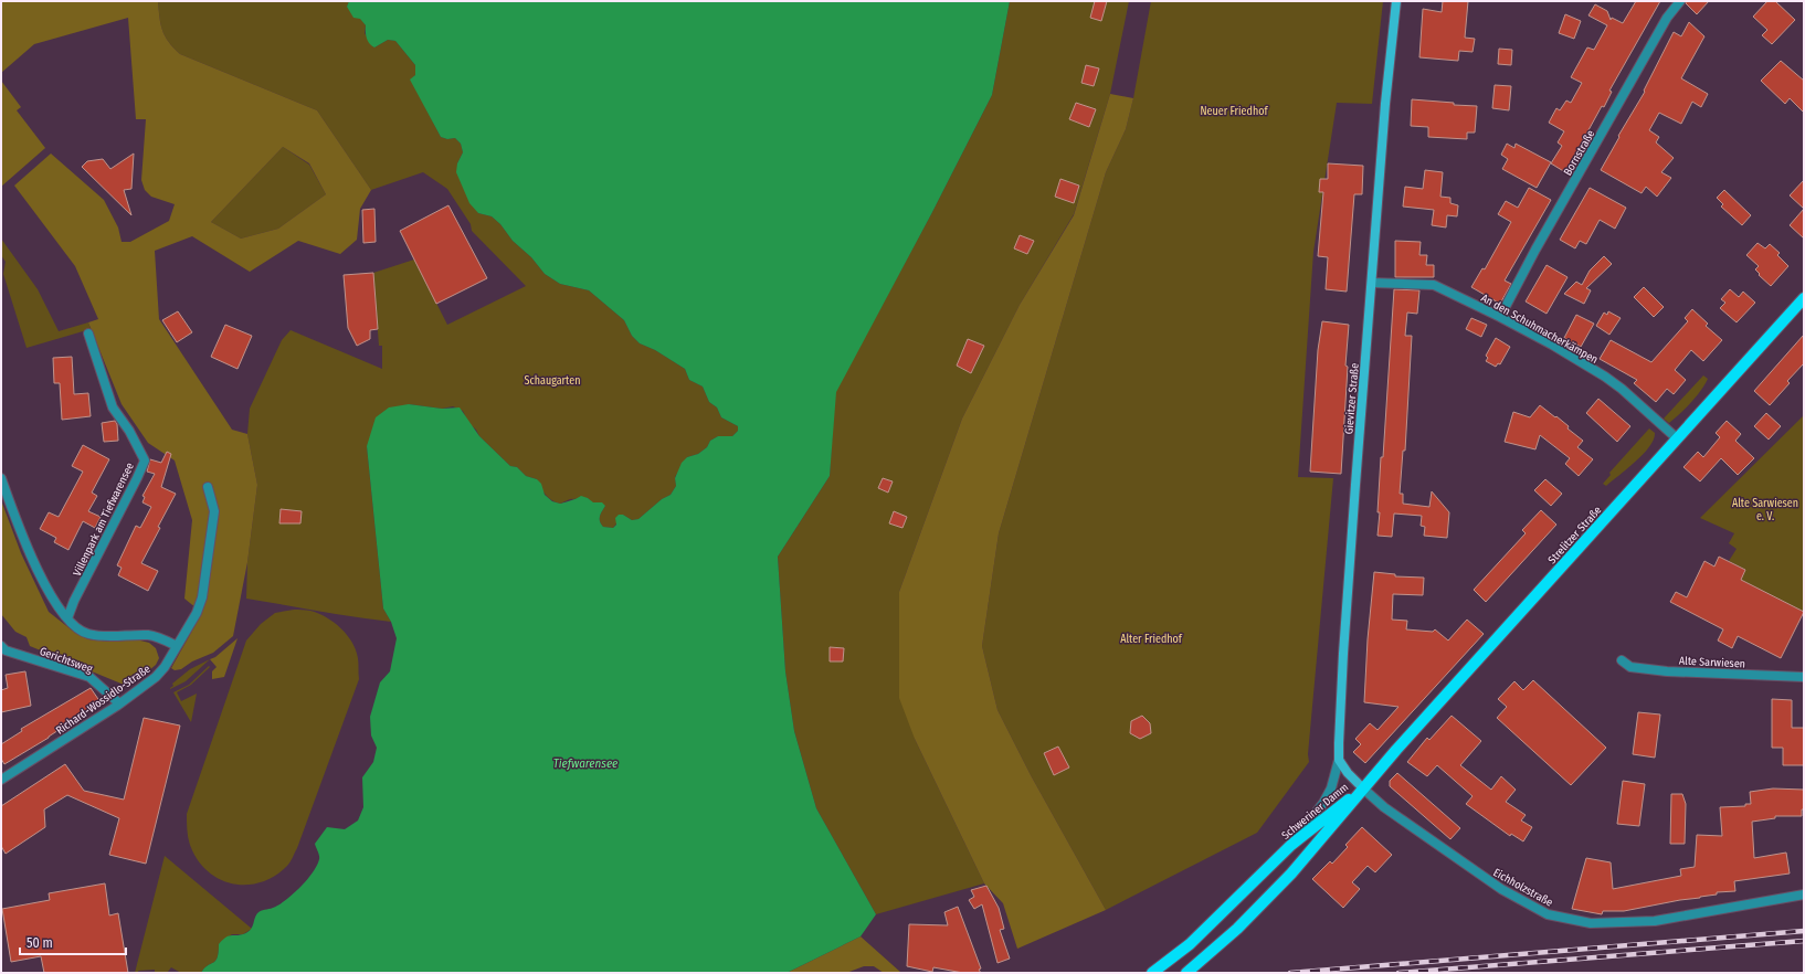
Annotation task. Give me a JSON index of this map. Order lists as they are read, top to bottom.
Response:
{
  "streets": {
    "main road": ["Gievitzer Straße", "Strelitzer Straße", "Schweriner Damm"],
    "street": [
      "Bornstraße",
      "An den Schuhmacherkämpen",
      "Villenpark am Tiefwarensee",
      "Gerichtsweg",
      "Alte Sarwiesen",
      "Richard-Wossidlo-Straße",
      "Eichholzstraße"
    ]
  },
  "crossings": [
    ["Bornstraße", "An den Schuhmacherkämpen"],
    ["An den Schuhmacherkämpen", "Gievitzer Straße"],
    ["An den Schuhmacherkämpen", "Strelitzer Straße"],
    ["Strelitzer Straße", "Schweriner Damm"],
    ["Strelitzer Straße", "Eichholzstraße"],
    ["Gerichtsweg", "Richard-Wossidlo-Straße"],
    ["Schweriner Damm", "Eichholzstraße"]
  ],
  "water": ["Tiefwarensee"],
  "parks": [
    "Neuer Friedhof",
    "Schaugarten",
    "Alte Sarwiesen e. V.",
    "Alter Friedhof"
  ],
  "scale_bar": "50 m"
}
